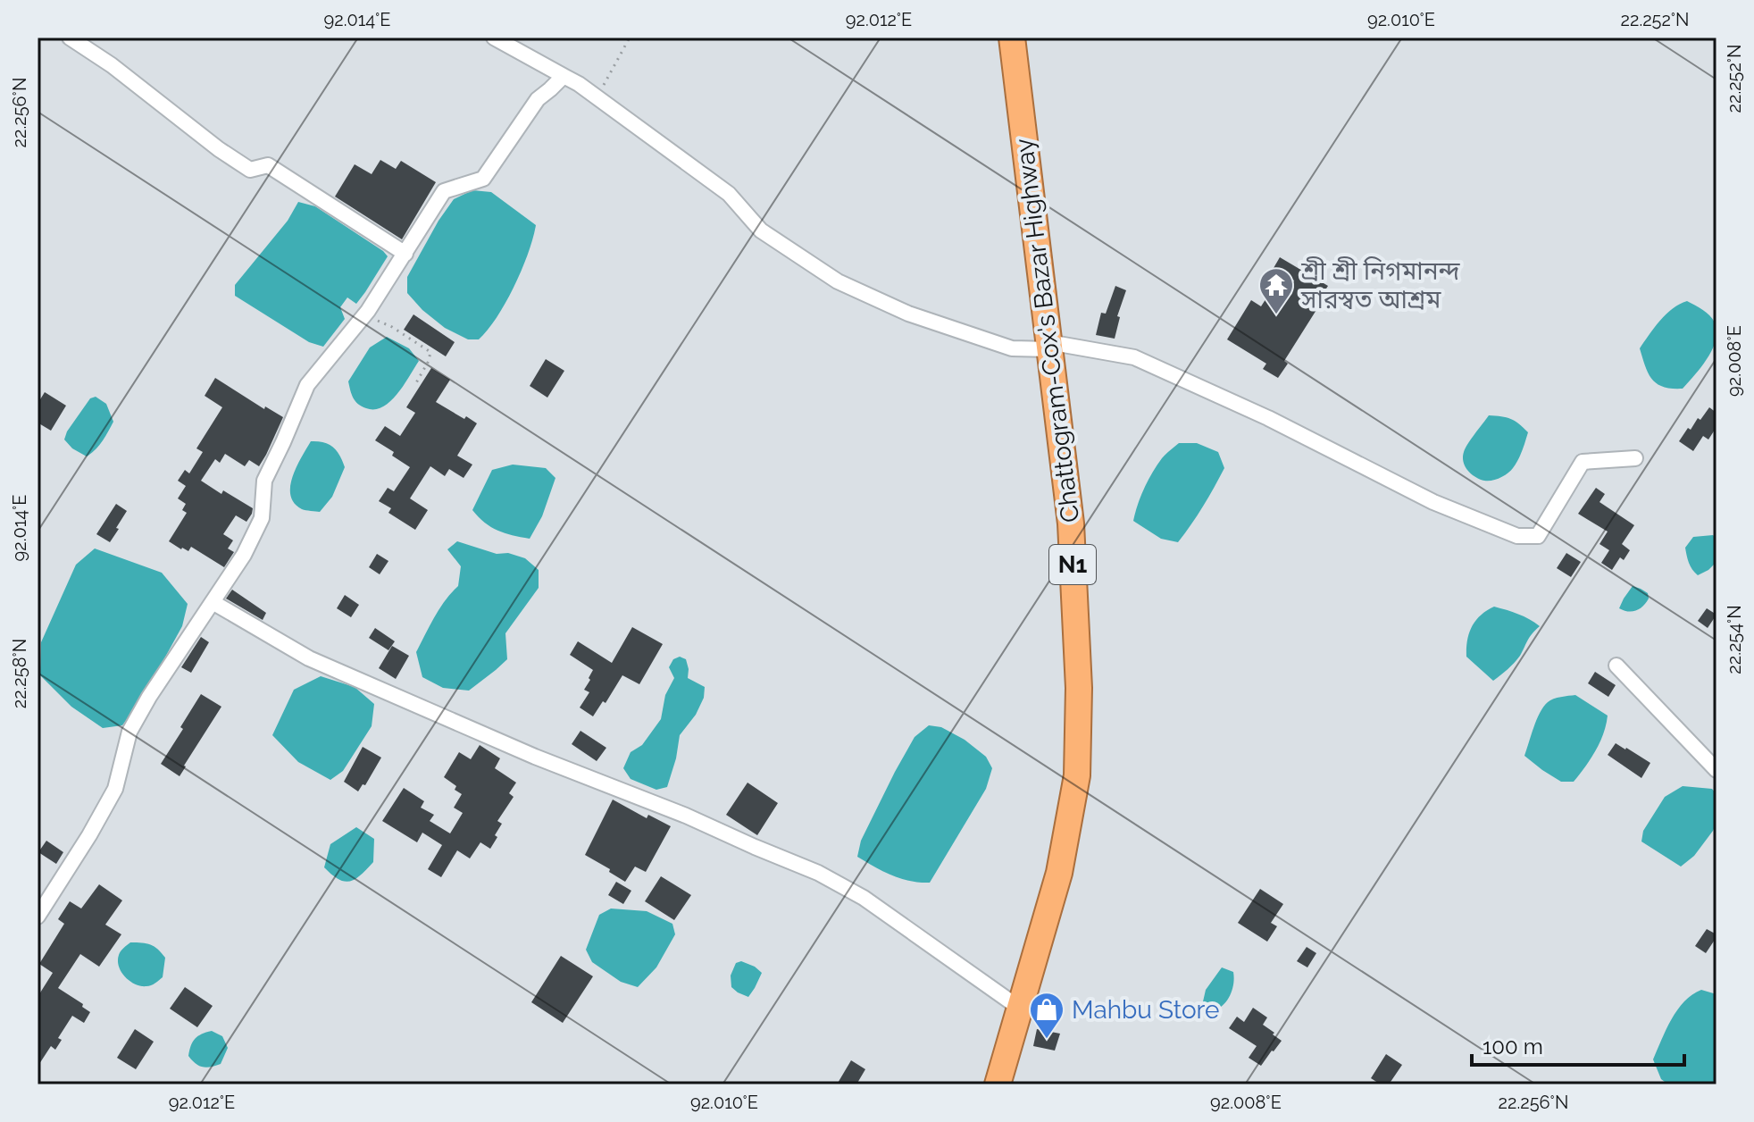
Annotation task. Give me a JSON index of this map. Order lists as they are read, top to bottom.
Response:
{
  "streets": {
    "highway": ["Chattogram-Cox's Bazar Highway", "N1"]
  },
  "places": {
    "temple": ["শ্রী শ্রী নিগমানন্দ সারস্বত আশ্রম"],
    "shop": ["Mahbu Store"]
  },
  "scale_bar": "100 m",
  "coordinates": [
    "92.014°E",
    "92.012°E",
    "92.010°E",
    "22.252°N",
    "22.256°N",
    "92.008°E",
    "22.254°N",
    "22.258°N"
  ]
}
